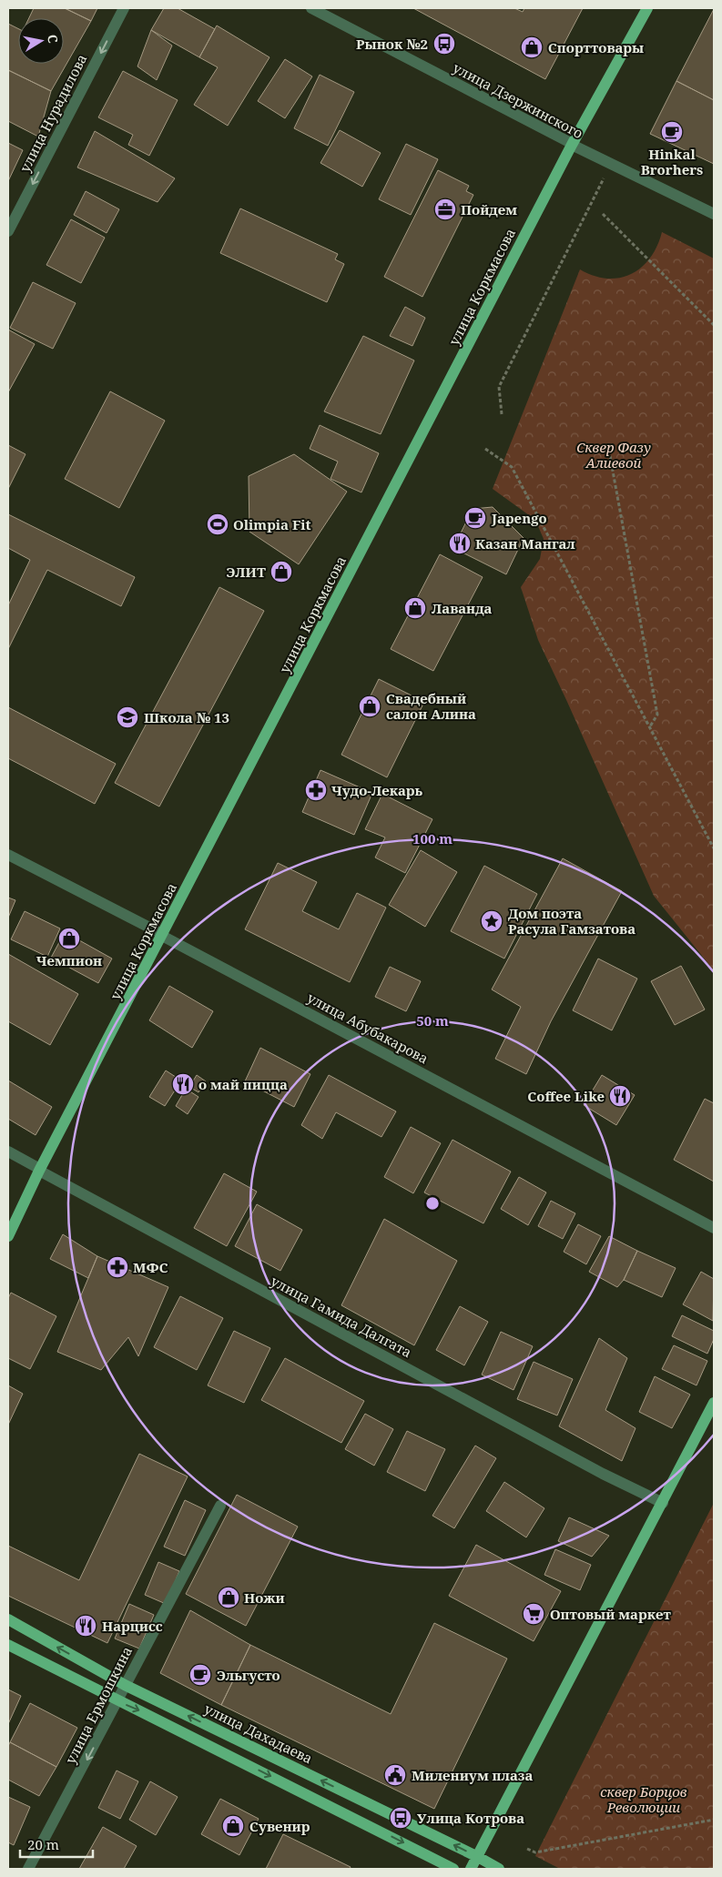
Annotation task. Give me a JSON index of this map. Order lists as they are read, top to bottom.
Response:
{
  "streets": {
    "main road": ["улица Коркмасова", "улица Дахадаева"],
    "street": [
      "улица Дзержинского",
      "улица Нурадилова",
      "улица Абубакарова",
      "улица Гамида Далгата",
      "улица Ермошкина"
    ]
  },
  "crossings": [
    ["улица Дзержинского", "улица Коркмасова"],
    ["улица Коркмасова", "улица Абубакарова"],
    ["улица Коркмасова", "улица Гамида Далгата"],
    ["улица Ермошкина", "улица Дахадаева"]
  ],
  "one_way": ["улица Нурадилова", "улица Ермошкина"],
  "parks": ["Сквер Фазу Алиевой", "сквер Борцов Революции"],
  "places": {
    "bus stop": ["Рынок №2", "Улица Котрова"],
    "shop": [
      "Спорттовары",
      "ЭЛИТ",
      "Лаванда",
      "Свадебный салон Алина",
      "Чемпион",
      "Ножи",
      "Сувенир"
    ],
    "cafe": ["Hinkal Brorhers", "Japengo", "Эльгусто"],
    "office": ["Пойдем"],
    "sports": ["Olimpia Fit"],
    "restaurant": [
      "Казан Мангал",
      "о май пицца",
      "Coffee Like",
      "Нарцисс"
    ],
    "school or university": ["Школа № 13"],
    "pharmacy": ["Чудо-Лекарь", "МФС"],
    "place": ["Дом поэта Расула Гамзатова"],
    "supermarket": ["Оптовый маркет"],
    "public building": ["Милениум плаза"]
  },
  "scale_bar": "20 m",
  "north": "right",
  "rings": ["100 m", "50 m"]
}
